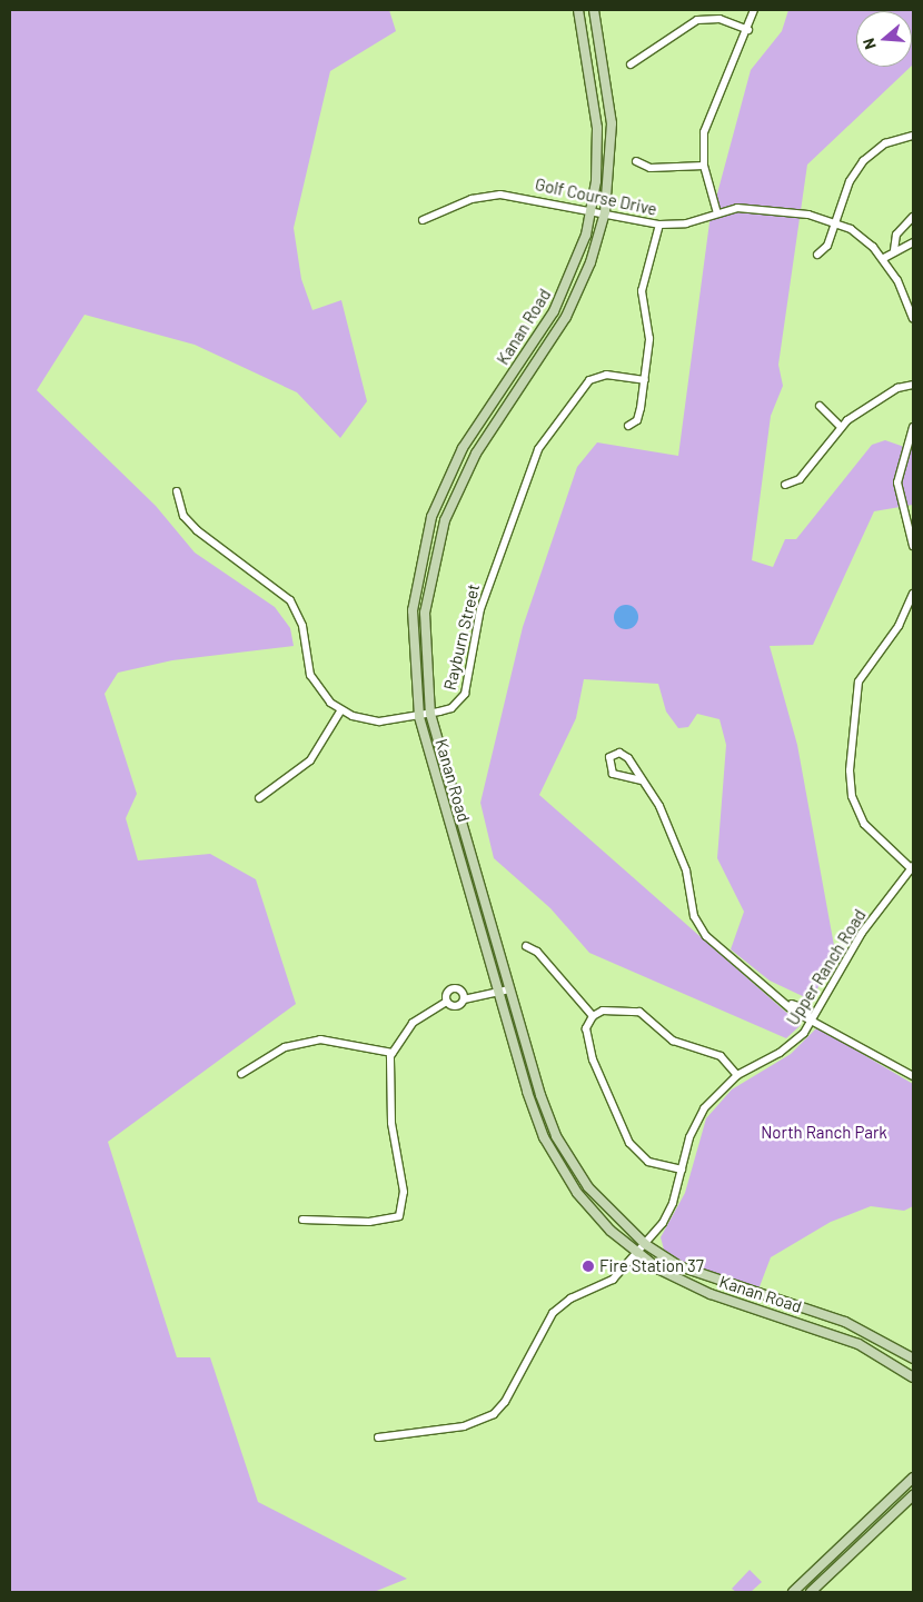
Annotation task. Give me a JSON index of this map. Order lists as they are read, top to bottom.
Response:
{
  "streets": {
    "main road": ["Kanan Road"],
    "street": ["Golf Course Drive", "Rayburn Street", "Upper Ranch Road"]
  },
  "crossings": [
    ["Golf Course Drive", "Kanan Road"],
    ["Kanan Road", "Rayburn Street"],
    ["Kanan Road", "Upper Ranch Road"]
  ],
  "parks": ["North Ranch Park"],
  "places": ["Fire Station 37"],
  "north": "left"
}
